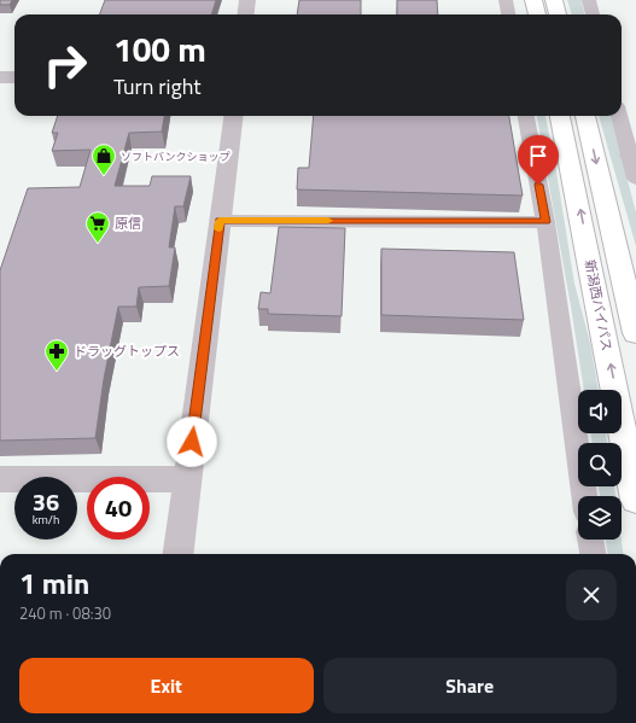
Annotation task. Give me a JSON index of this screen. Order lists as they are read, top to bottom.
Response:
{
  "streets": {
    "highway": ["新潟西バイパス"]
  },
  "places": {
    "shop": ["ソフトバンクショップ"],
    "supermarket": ["原信"],
    "pharmacy": ["ドラッグトップス"]
  },
  "page": {
    "turn": ["100 m", "Turn right"],
    "speed": "36 km/h",
    "limit": "40",
    "heading": ["1 min", "240 m · 08:30"],
    "buttons": ["Exit", "Share"]
  }
}
